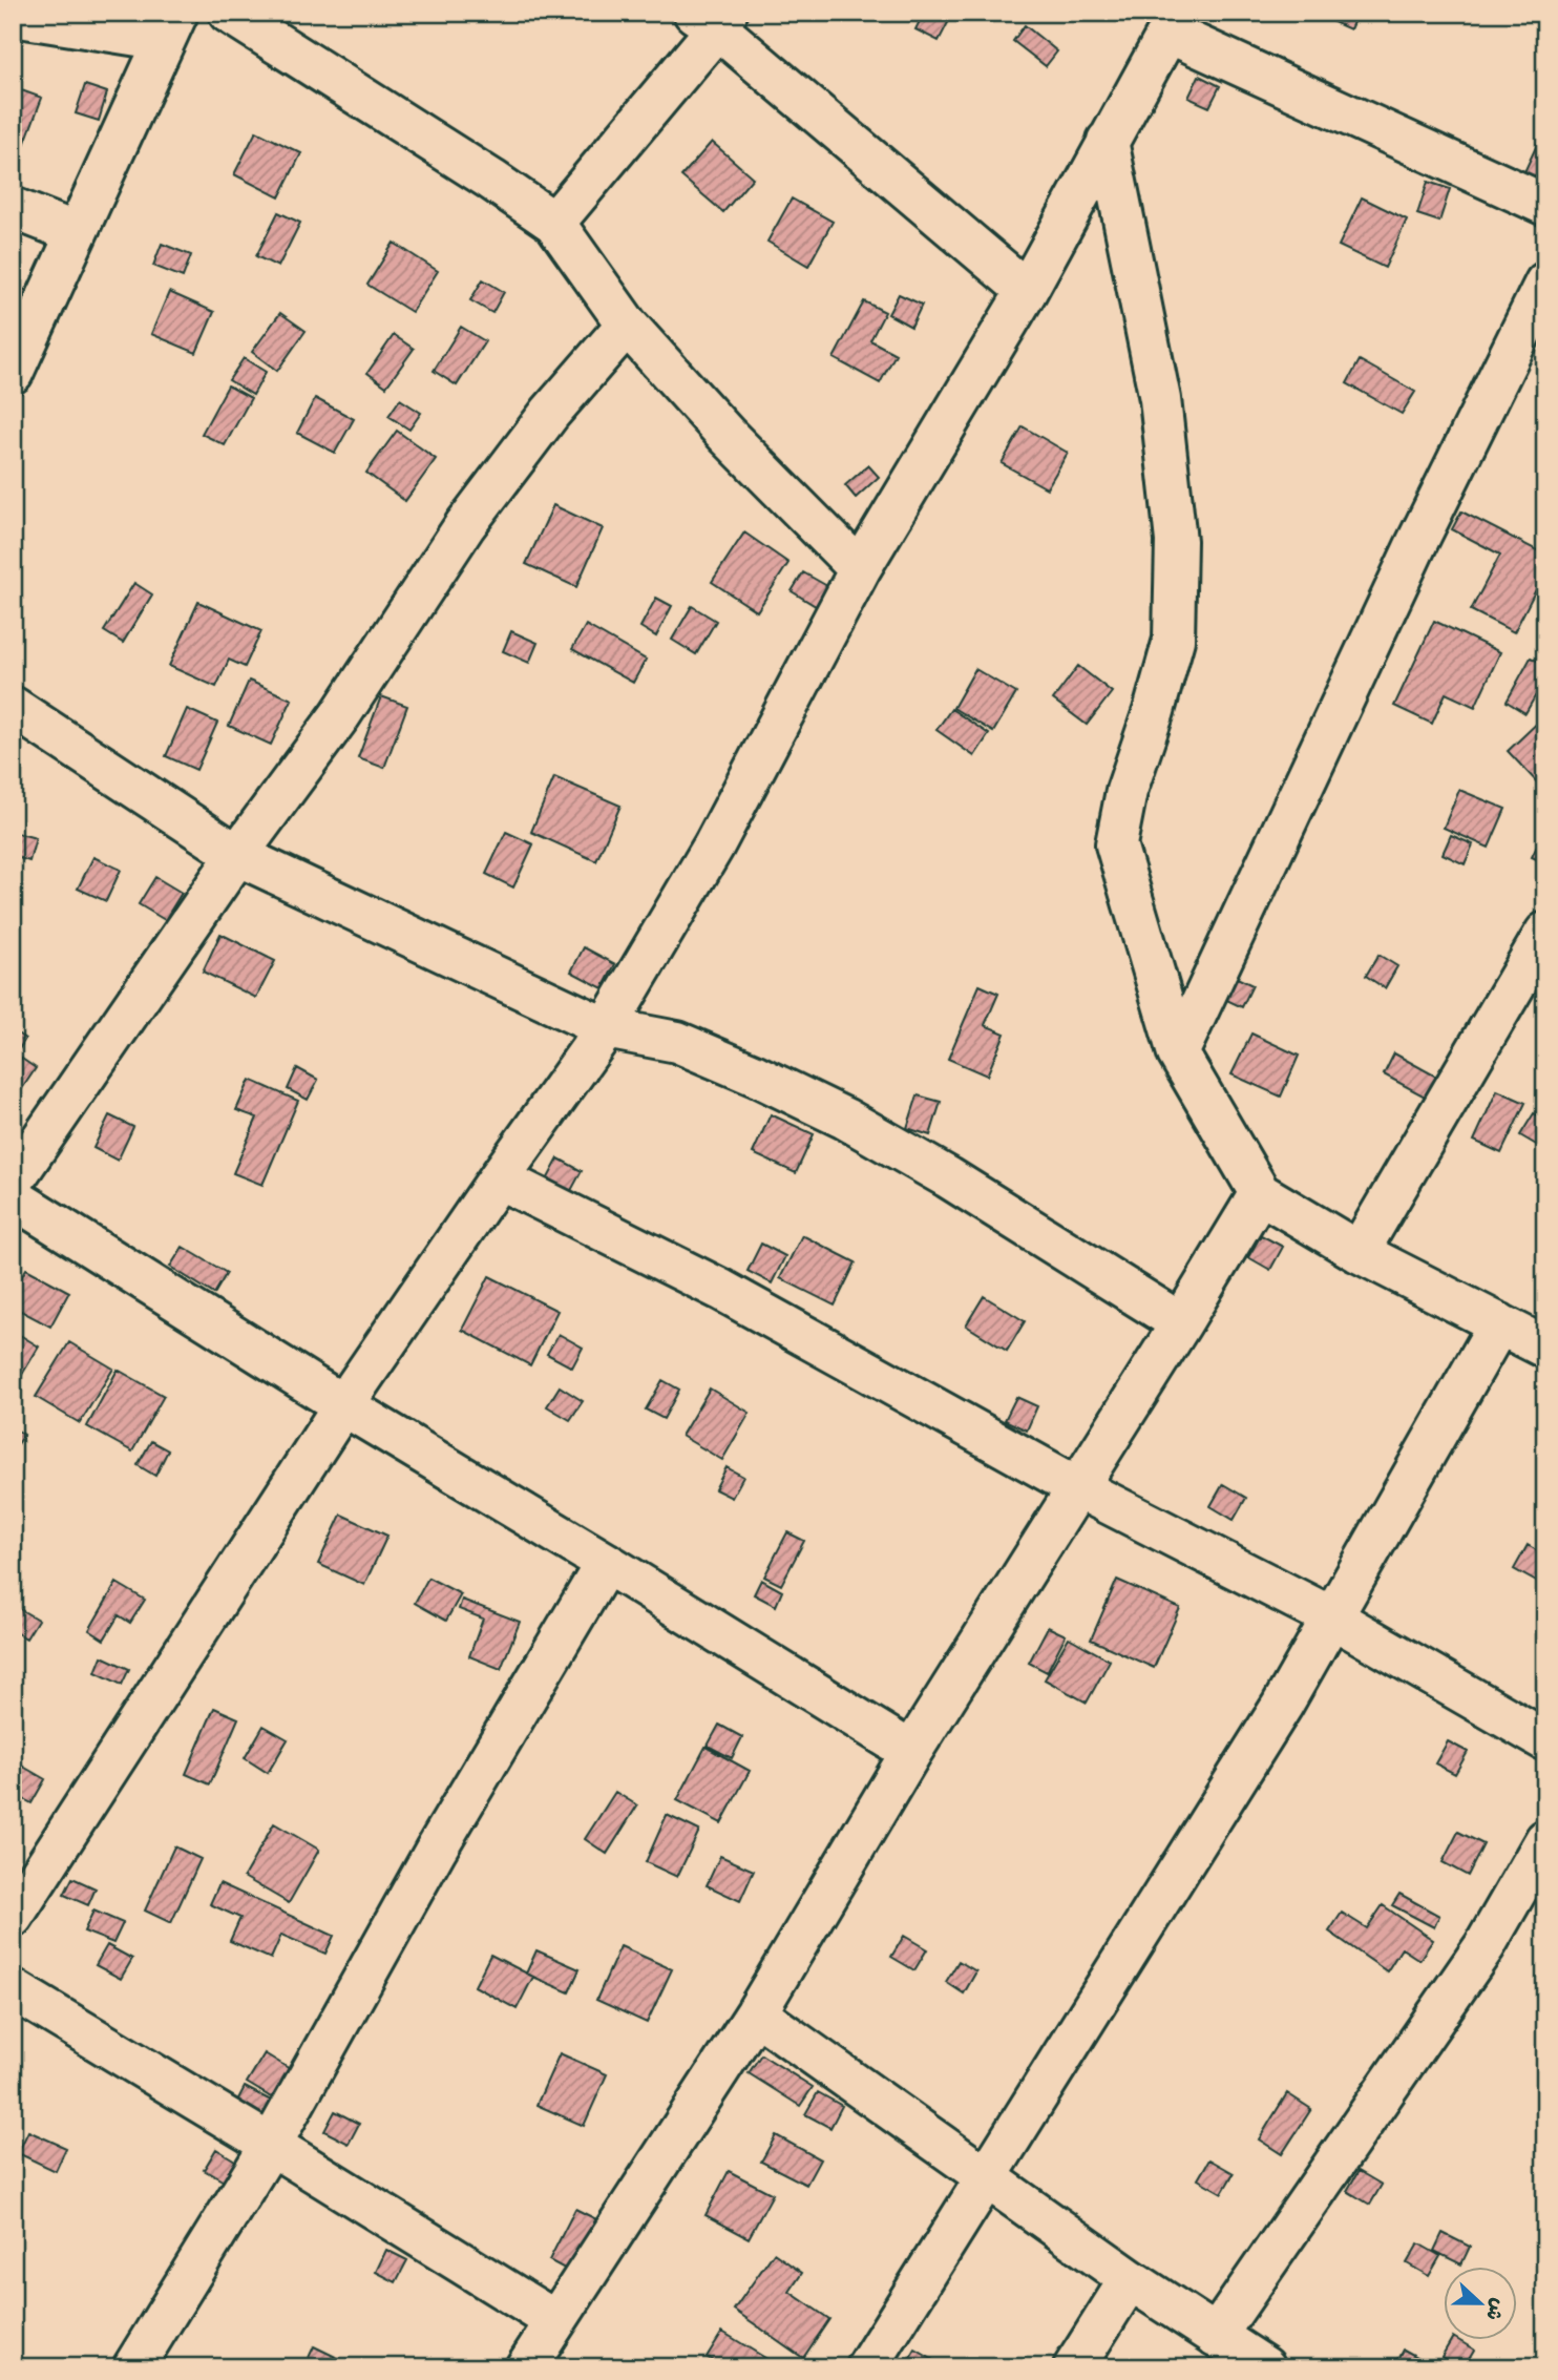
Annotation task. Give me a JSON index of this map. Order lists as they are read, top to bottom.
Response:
{
  "north": "right"
}
